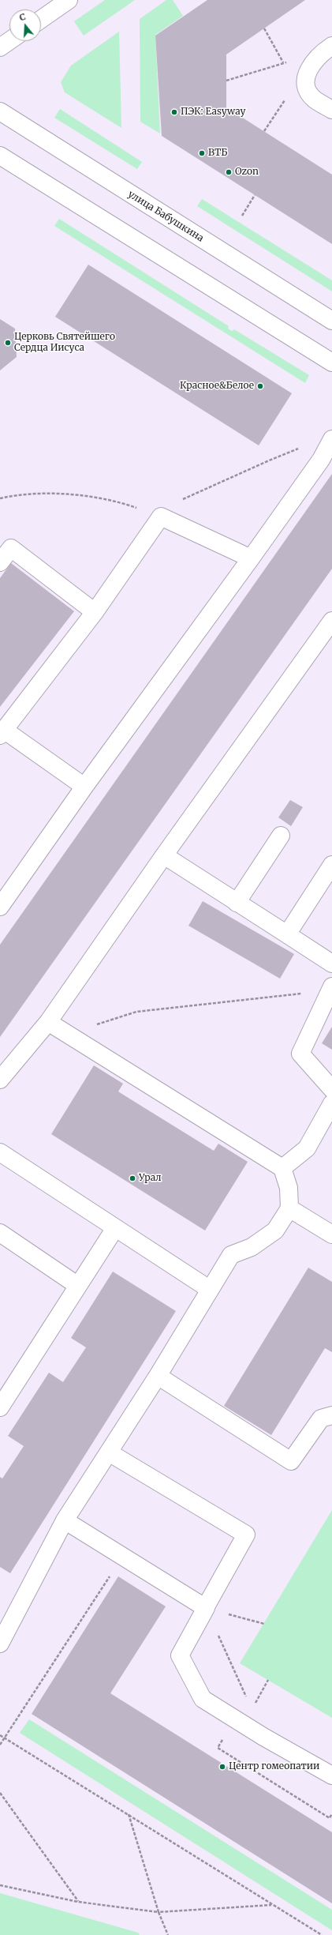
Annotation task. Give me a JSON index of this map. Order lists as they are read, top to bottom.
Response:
{
  "streets": {
    "street": ["улица Бабушкина"]
  },
  "places": [
    "ПЭК: Easyway",
    "ВТБ",
    "Ozon",
    "Церковь Святейшего Сердца Иисуса",
    "Красное&Белое",
    "Урал",
    "Центр гомеопатии"
  ],
  "north": "top"
}
